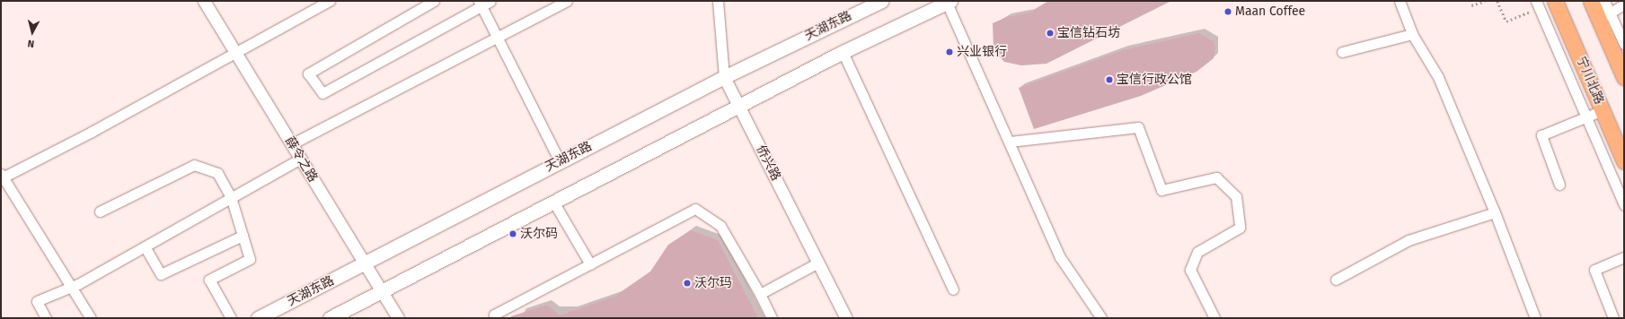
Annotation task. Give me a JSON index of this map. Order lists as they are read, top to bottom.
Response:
{
  "streets": {
    "main road": ["天湖东路", "宁川北路"],
    "street": ["薛令之路", "侨兴路"]
  },
  "crossings": [
    ["天湖东路", "薛令之路"],
    ["天湖东路", "侨兴路"]
  ],
  "places": [
    "Maan Coffee",
    "宝信钻石坊",
    "兴业银行",
    "宝信行政公馆",
    "沃尔码",
    "沃尔玛"
  ],
  "north": "bottom"
}
